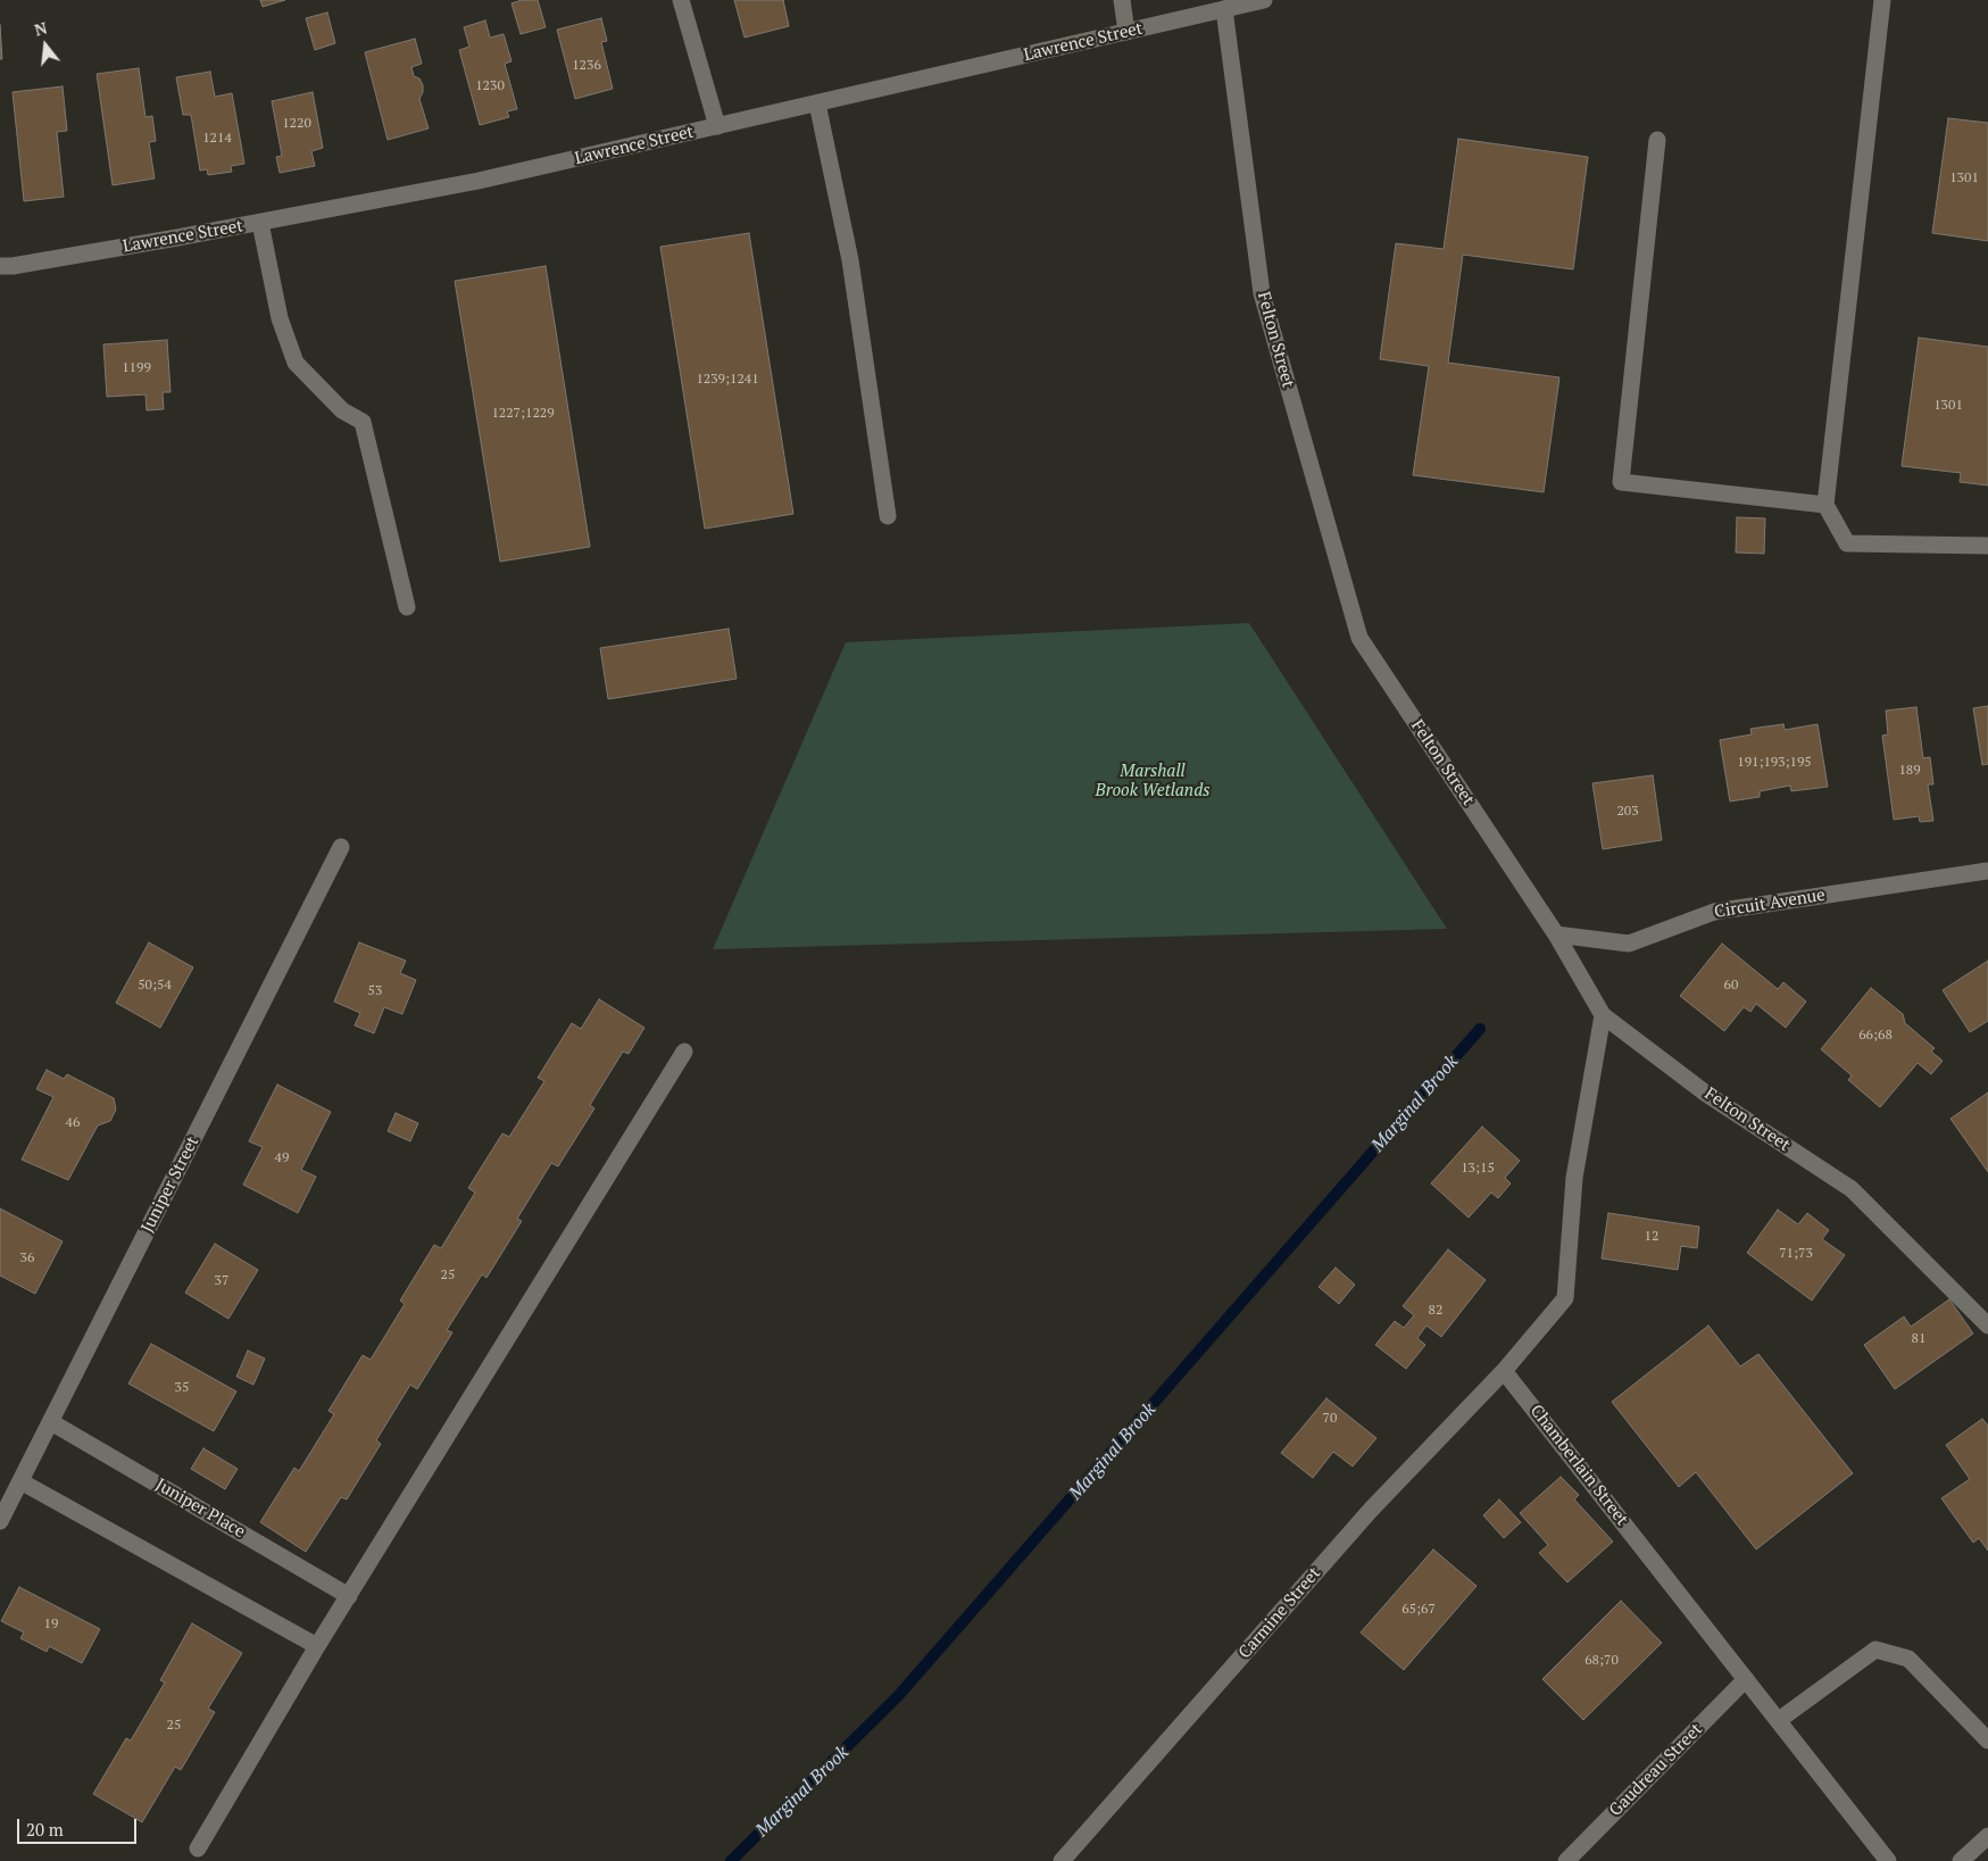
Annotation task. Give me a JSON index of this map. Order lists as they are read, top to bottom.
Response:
{
  "streets": {
    "street": [
      "Lawrence Street",
      "Felton Street",
      "Circuit Avenue",
      "Juniper Street",
      "Chamberlain Street",
      "Juniper Place",
      "Carmine Street",
      "Gaudreau Street"
    ]
  },
  "crossings": [
    ["Lawrence Street", "Felton Street"],
    ["Felton Street", "Circuit Avenue"],
    ["Juniper Street", "Juniper Place"],
    ["Chamberlain Street", "Carmine Street"],
    ["Chamberlain Street", "Gaudreau Street"]
  ],
  "water": ["Marginal Brook"],
  "parks": ["Marshall Brook Wetlands"],
  "house_numbers": [
    "1236",
    "1230",
    "1220",
    "1214",
    "1301",
    "1199",
    "1239;1241",
    "1301",
    "1227;1229",
    "191;193;195",
    "189",
    "203",
    "50;54",
    "60",
    "53",
    "66;68",
    "46",
    "49",
    "13;15",
    "12",
    "71;73",
    "36",
    "25",
    "37",
    "82",
    "81",
    "35",
    "70",
    "65;67",
    "19",
    "68;70",
    "25"
  ],
  "scale_bar": "20 m",
  "north": "top"
}
